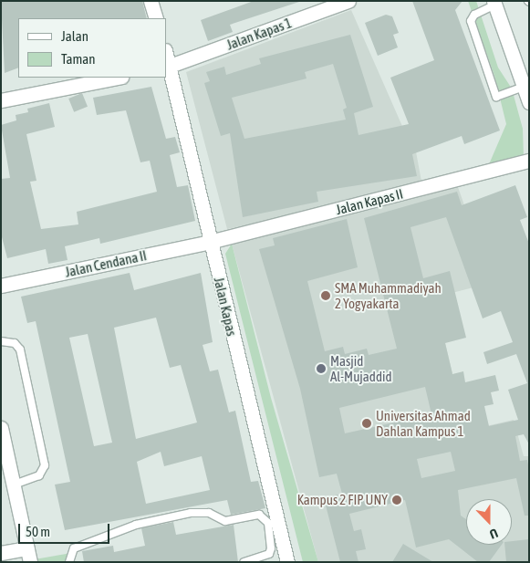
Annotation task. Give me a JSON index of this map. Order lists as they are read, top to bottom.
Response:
{
  "streets": {
    "street": [
      "Jalan Kapas 1",
      "Jalan Kapas II",
      "Jalan Cendana II",
      "Jalan Kapas"
    ]
  },
  "crossings": [
    ["Jalan Kapas 1", "Jalan Kapas"],
    ["Jalan Kapas II", "Jalan Cendana II"],
    ["Jalan Kapas II", "Jalan Kapas"],
    ["Jalan Cendana II", "Jalan Kapas"]
  ],
  "places": [
    "SMA Muhammadiyah 2 Yogyakarta",
    "Masjid Al-Mujaddid",
    "Universitas Ahmad Dahlan Kampus 1",
    "Kampus 2 FIP UNY"
  ],
  "legend": ["Jalan", "Taman"],
  "scale_bar": "50 m",
  "north": "bottom"
}
